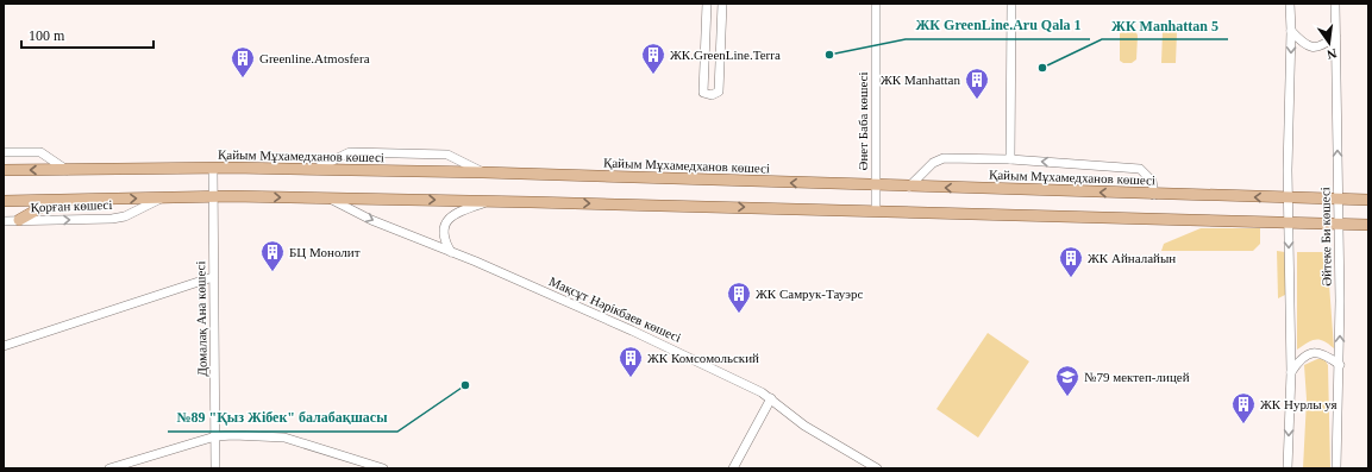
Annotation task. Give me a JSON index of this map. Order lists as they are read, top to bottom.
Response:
{
  "streets": {
    "main road": ["Қайым Мұхамедханов көшесі"],
    "street": [
      "Әнет Баба көшесі",
      "Қорған көшесі",
      "Әйтеке Би көшесі",
      "Мақсұт Нәрікбаев көшесі",
      "Домалақ Ана көшесі"
    ]
  },
  "crossings": [
    ["Әнет Баба көшесі", "Қайым Мұхамедханов көшесі"],
    ["Қайым Мұхамедханов көшесі", "Әйтеке Би көшесі"],
    ["Қайым Мұхамедханов көшесі", "Домалақ Ана көшесі"]
  ],
  "one_way": ["Қорған көшесі"],
  "places": {
    "other": ["ЖК GreenLine.Aru Qala 1", "ЖК Manhattan 5", "№89 \"Қыз Жібек\" балабақшасы"],
    "building": [
      "ЖК.GreenLine.Terra",
      "Greenline.Atmosfera",
      "ЖК Manhattan",
      "БЦ Монолит",
      "ЖК Айналайын",
      "ЖК Самрук-Тауэрс",
      "ЖК Комсомольский",
      "ЖК Нурлы уя"
    ],
    "school or university": ["№79 мектеп-лицей"]
  },
  "scale_bar": "100 m",
  "north": "bottom"
}
